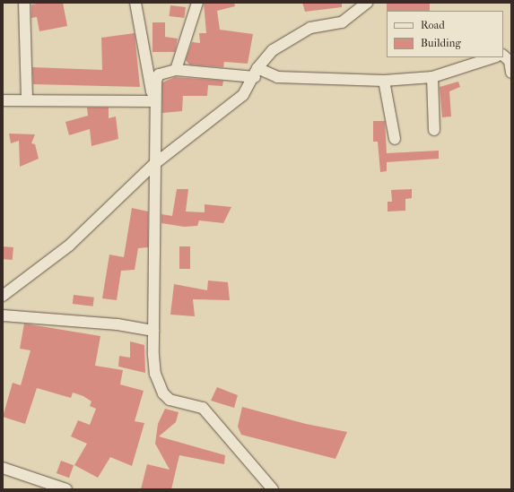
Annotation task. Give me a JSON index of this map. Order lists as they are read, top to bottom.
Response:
{
  "legend": ["Road", "Building"]
}
